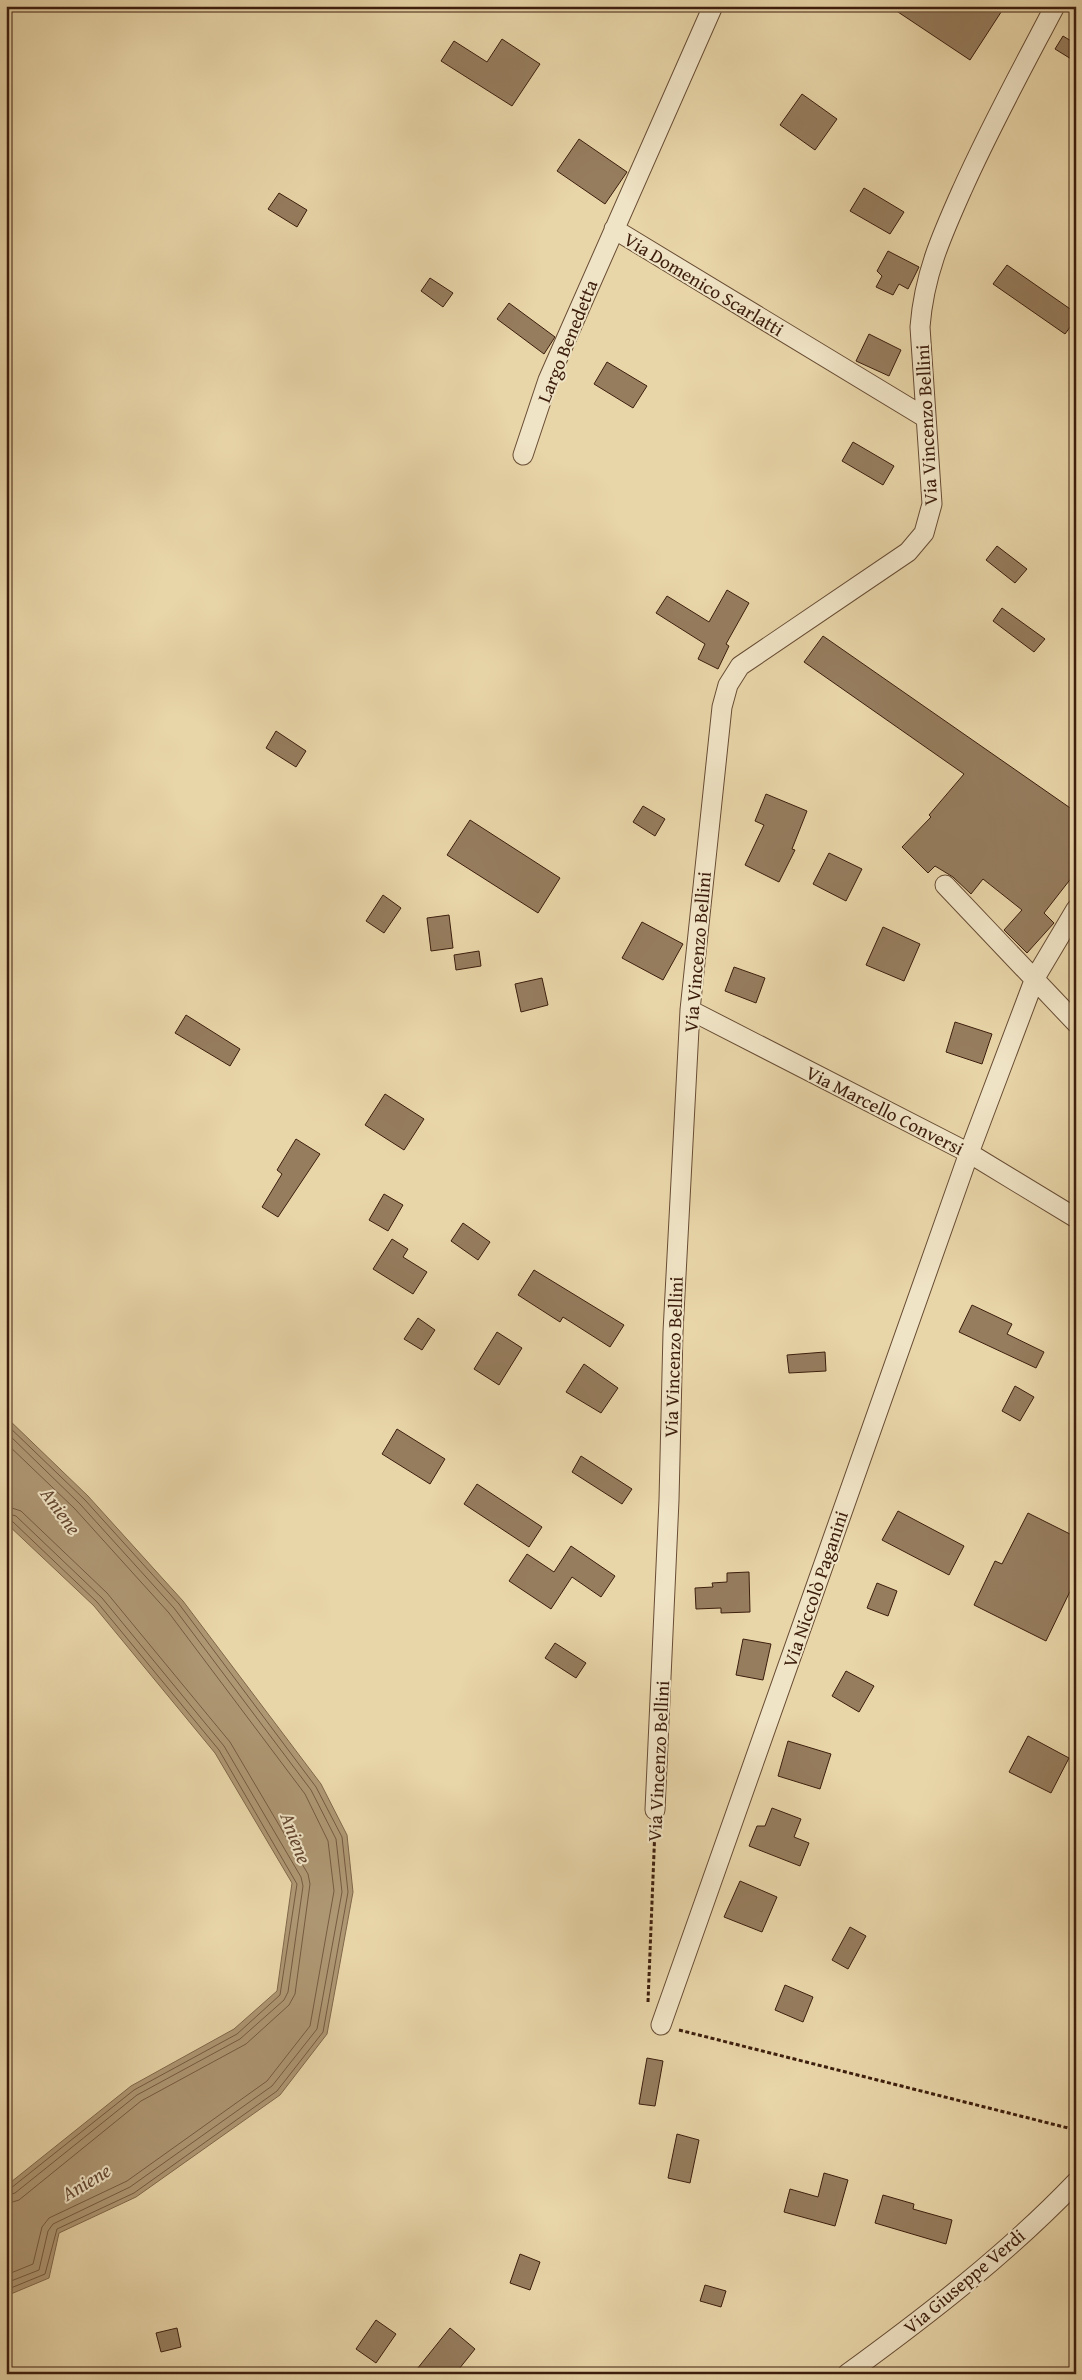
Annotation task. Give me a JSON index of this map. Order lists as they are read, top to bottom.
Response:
{
  "streets": {
    "street": [
      "Via Domenico Scarlatti",
      "Largo Benedetta",
      "Via Vincenzo Bellini",
      "Via Marcello Conversi",
      "Via Niccolò Paganini",
      "Via Giuseppe Verdi"
    ]
  },
  "crossings": [
    ["Via Domenico Scarlatti", "Largo Benedetta"],
    ["Via Domenico Scarlatti", "Via Vincenzo Bellini"],
    ["Via Vincenzo Bellini", "Via Marcello Conversi"],
    ["Via Vincenzo Bellini", "Via Niccolò Paganini"],
    ["Via Marcello Conversi", "Via Niccolò Paganini"]
  ],
  "water": ["Aniene"]
}
